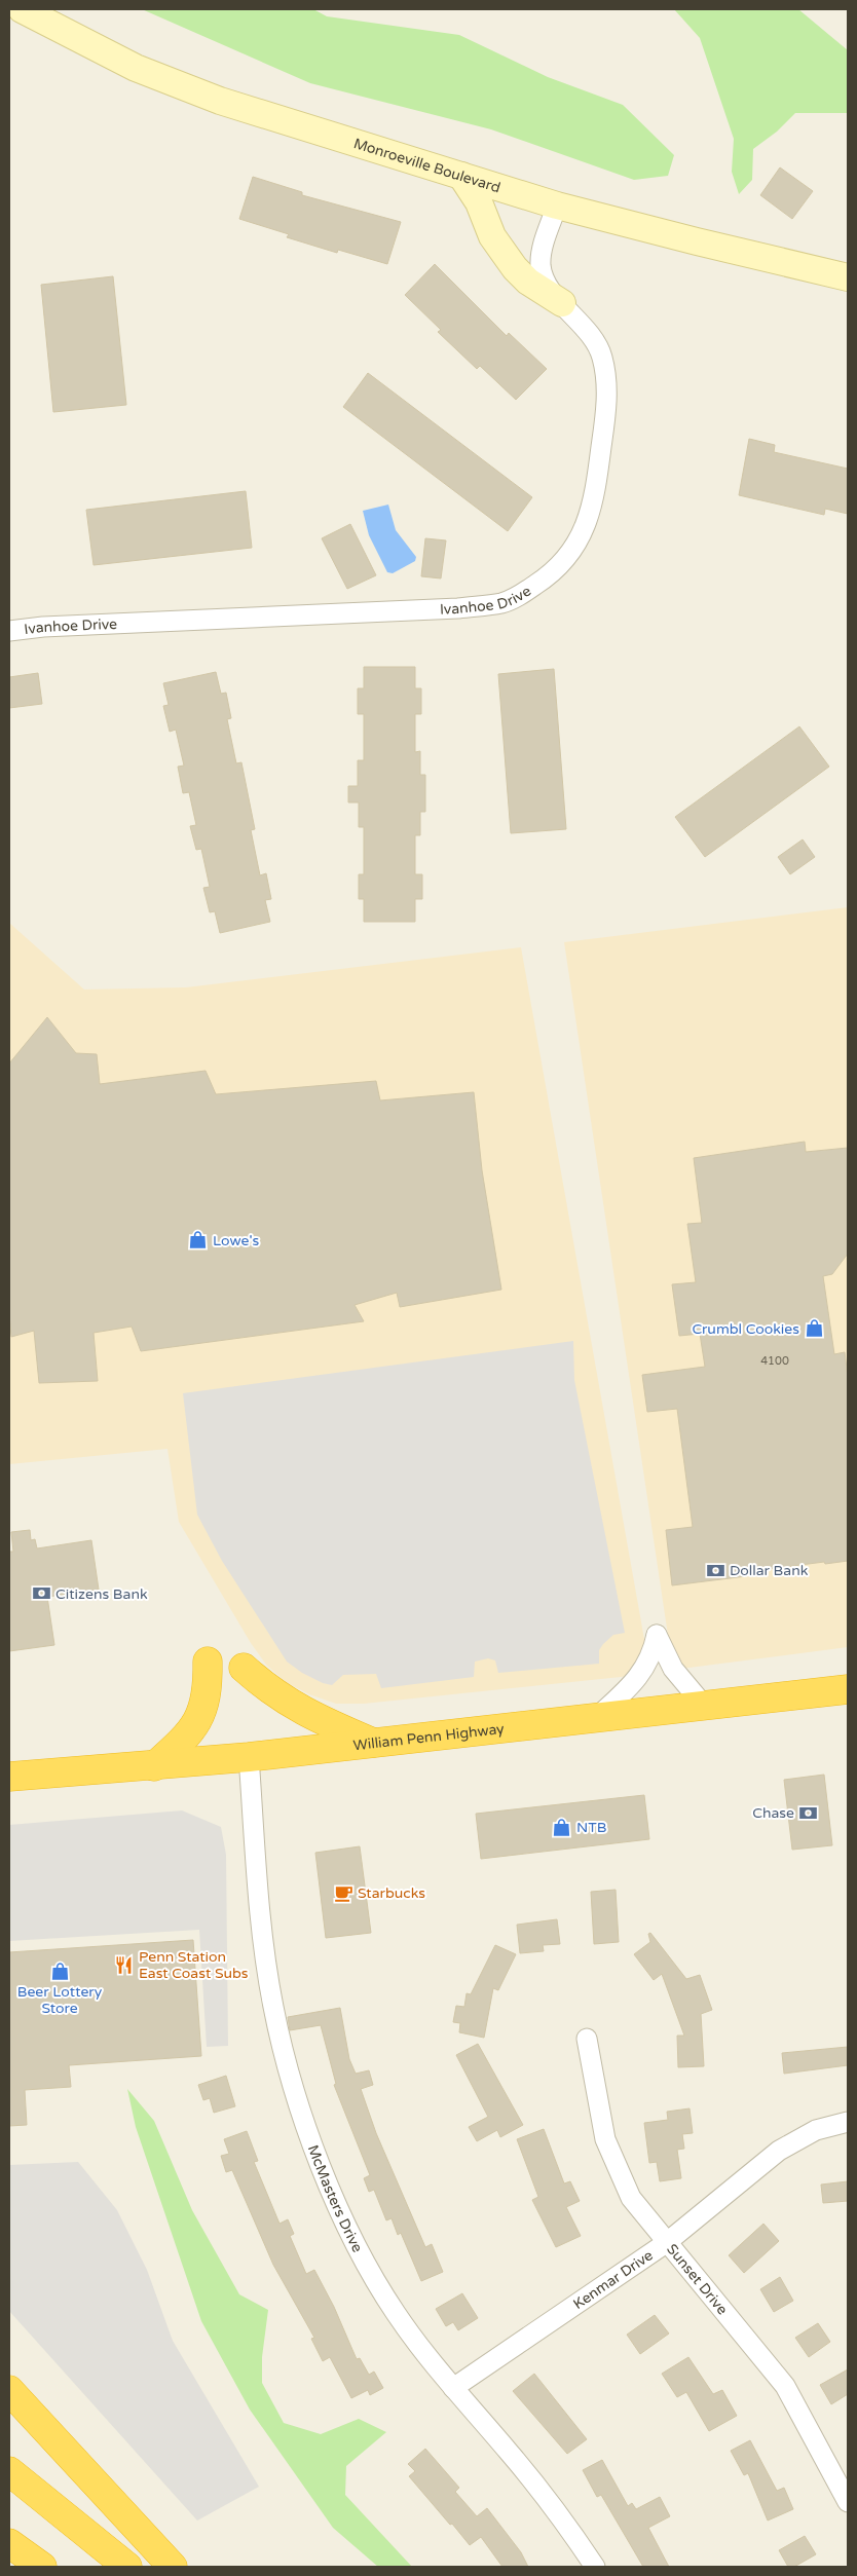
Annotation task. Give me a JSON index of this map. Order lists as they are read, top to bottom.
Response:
{
  "streets": {
    "highway": ["William Penn Highway"],
    "main road": ["Monroeville Boulevard"],
    "street": [
      "Ivanhoe Drive",
      "McMasters Drive",
      "Kenmar Drive",
      "Sunset Drive"
    ]
  },
  "crossings": [
    ["Monroeville Boulevard", "Ivanhoe Drive"],
    ["William Penn Highway", "McMasters Drive"],
    ["McMasters Drive", "Kenmar Drive"],
    ["Kenmar Drive", "Sunset Drive"]
  ],
  "places": {
    "shop": [
      "Lowe's",
      "Crumbl Cookies",
      "NTB",
      "Beer Lottery Store"
    ],
    "bank": ["Dollar Bank", "Citizens Bank", "Chase"],
    "cafe": ["Starbucks"],
    "restaurant": ["Penn Station East Coast Subs"]
  },
  "house_numbers": ["4100"]
}
